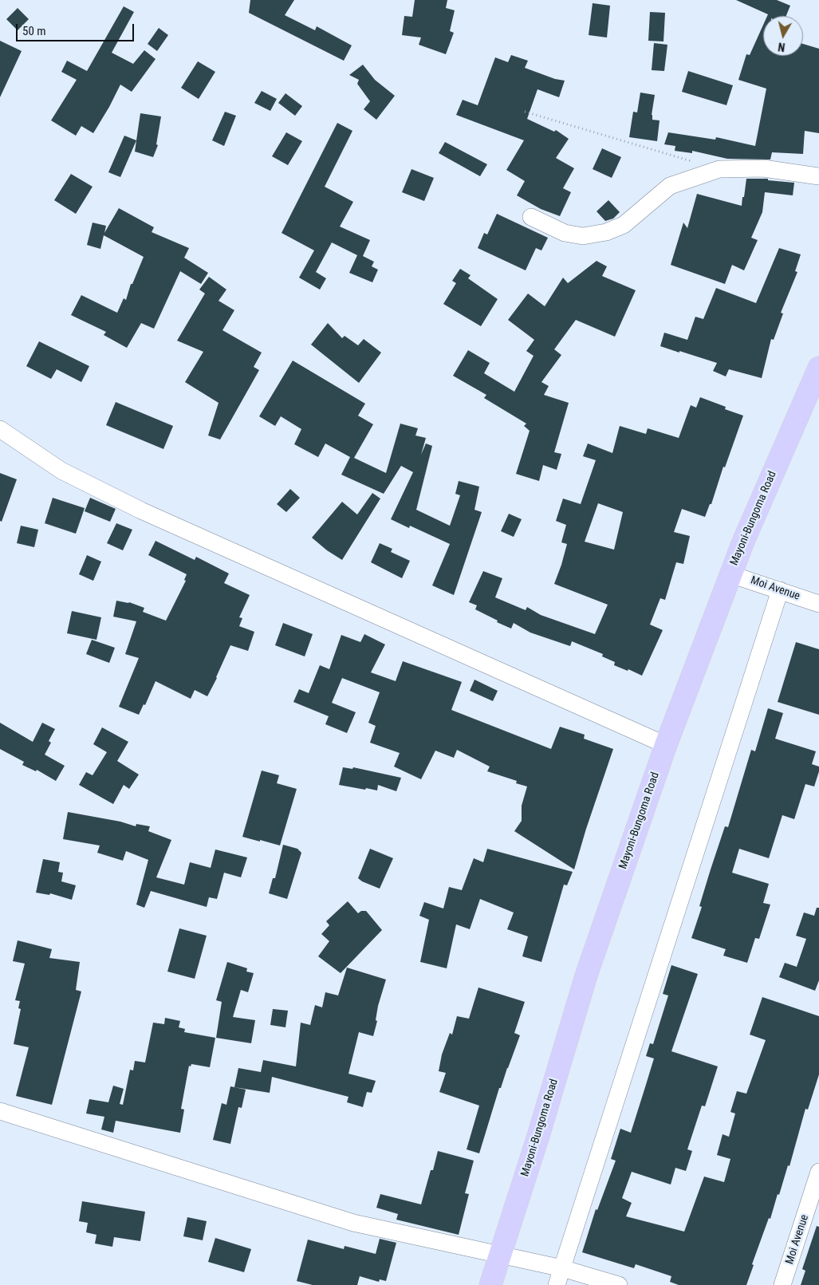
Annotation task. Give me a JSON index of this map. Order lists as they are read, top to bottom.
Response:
{
  "streets": {
    "main road": ["Mayoni-Bungoma Road"],
    "street": ["Moi Avenue"]
  },
  "crossings": [
    ["Mayoni-Bungoma Road", "Moi Avenue"]
  ],
  "scale_bar": "50 m",
  "north": "bottom"
}
